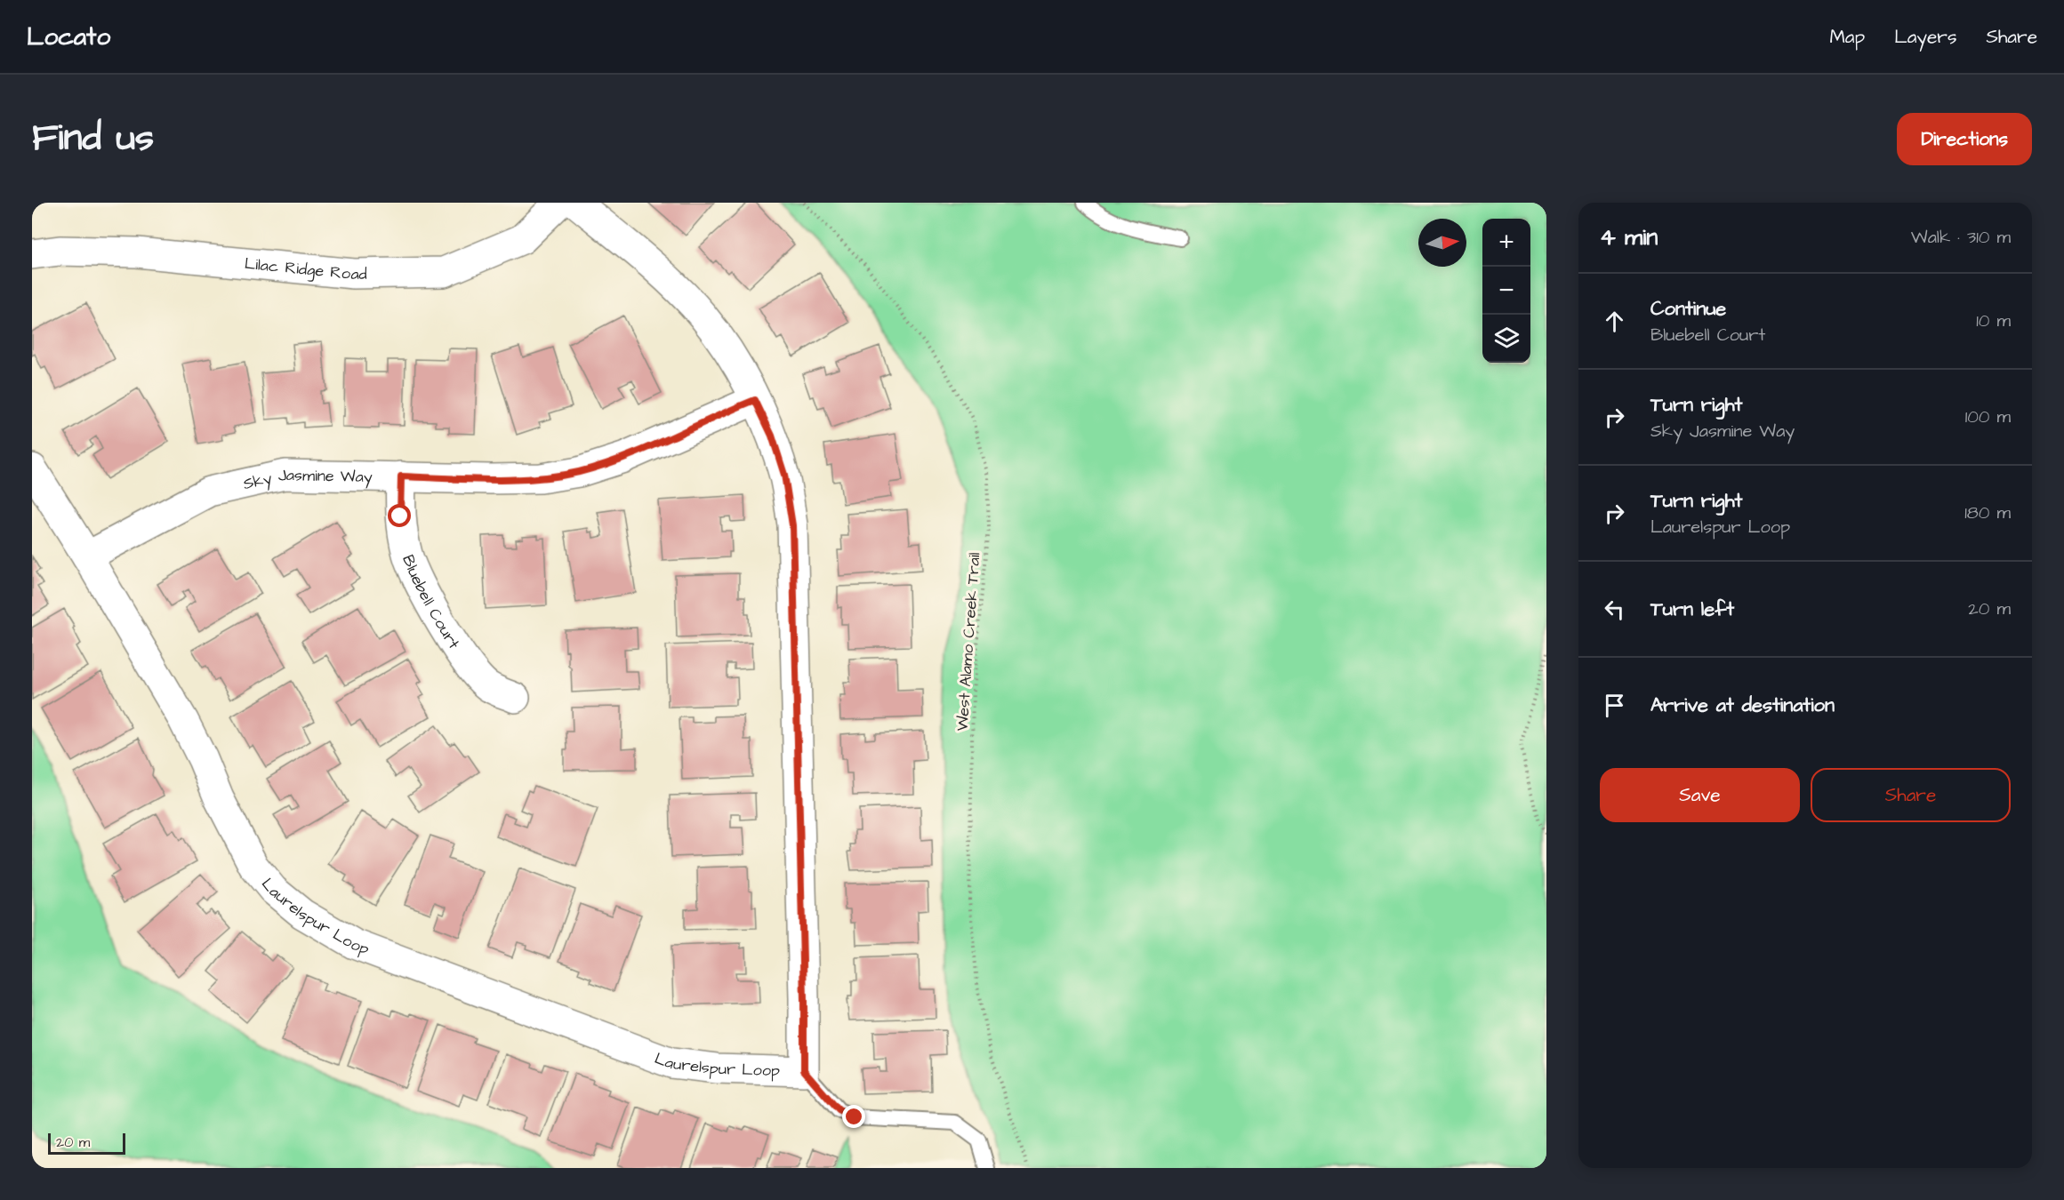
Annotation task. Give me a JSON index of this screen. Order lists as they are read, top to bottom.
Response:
{
  "streets": {
    "street": [
      "Lilac Ridge Road",
      "Sky Jasmine Way",
      "Bluebell Court",
      "Laurelspur Loop"
    ],
    "path": ["West Alamo Creek Trail"]
  },
  "crossings": [
    ["Sky Jasmine Way", "Bluebell Court"],
    ["Sky Jasmine Way", "Laurelspur Loop"]
  ],
  "scale_bar": "20 m",
  "north": "right",
  "page": {
    "header": "Locato",
    "nav": ["Map", "Layers", "Share"],
    "title": "Find us",
    "buttons": [
      "Directions",
      ["Save", "Share"]
    ],
    "heading": ["4 min", "Walk · 310 m"],
    "map_buttons": ["+", "−"],
    "list": [
      ["Continue", "Bluebell Court", "10 m"],
      ["Turn right", "Sky Jasmine Way", "100 m"],
      ["Turn right", "Laurelspur Loop", "180 m"],
      ["Turn left", "20 m"],
      "Arrive at destination"
    ],
    "scale": "20 m"
  }
}
